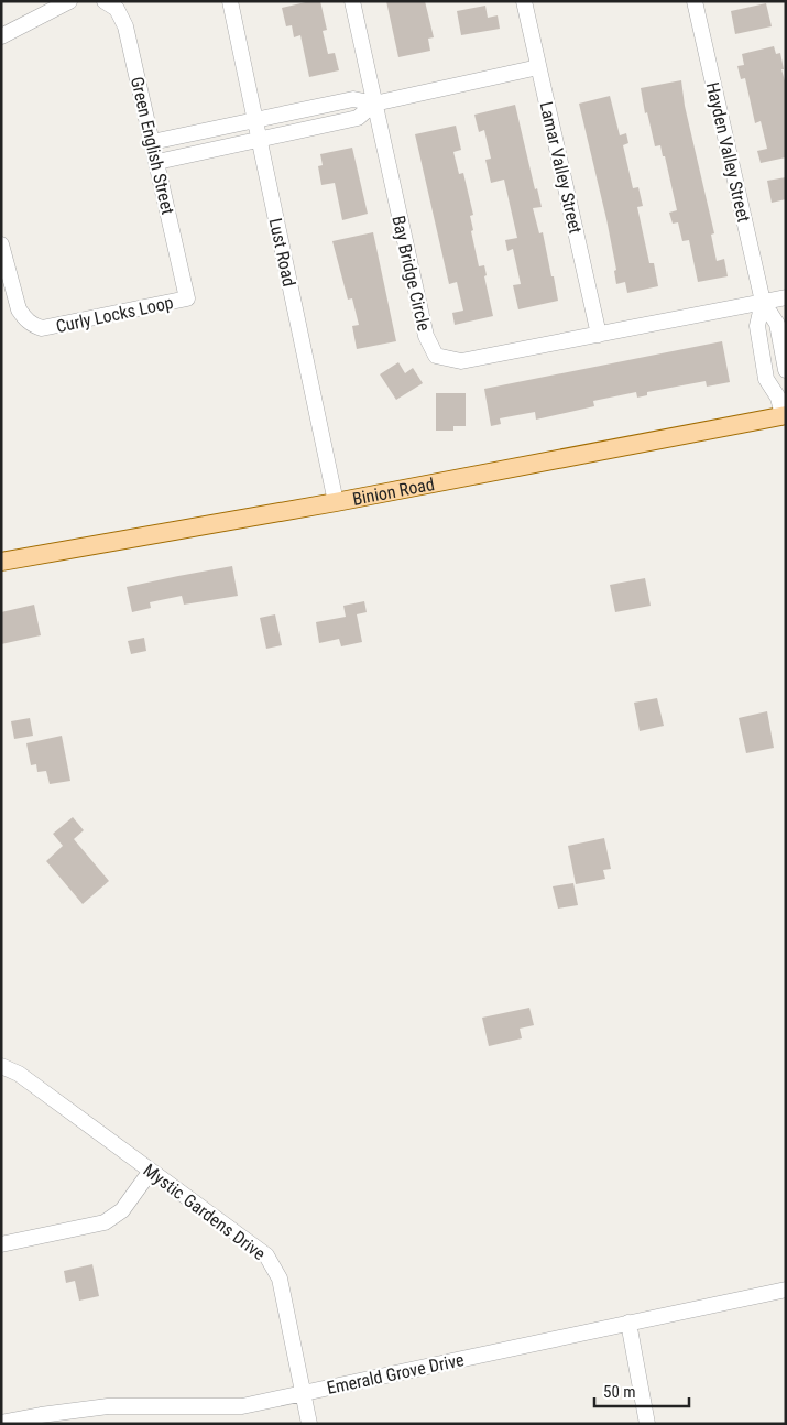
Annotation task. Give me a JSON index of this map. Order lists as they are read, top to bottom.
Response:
{
  "streets": {
    "main road": ["Binion Road"],
    "street": [
      "Green English Street",
      "Hayden Valley Street",
      "Lamar Valley Street",
      "Lust Road",
      "Bay Bridge Circle",
      "Curly Locks Loop",
      "Mystic Gardens Drive",
      "Emerald Grove Drive"
    ]
  },
  "crossings": [
    ["Green English Street", "Curly Locks Loop"],
    ["Hayden Valley Street", "Bay Bridge Circle"],
    ["Hayden Valley Street", "Binion Road"],
    ["Lamar Valley Street", "Bay Bridge Circle"],
    ["Lust Road", "Binion Road"],
    ["Mystic Gardens Drive", "Emerald Grove Drive"]
  ],
  "scale_bar": "50 m"
}
